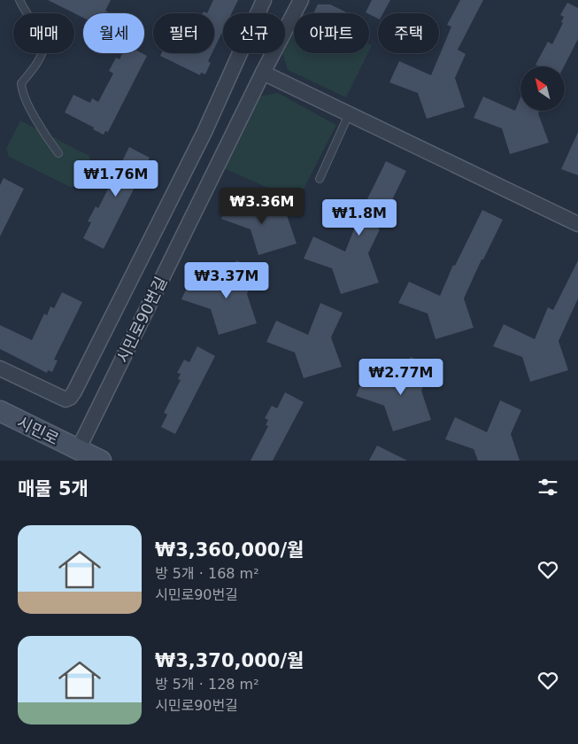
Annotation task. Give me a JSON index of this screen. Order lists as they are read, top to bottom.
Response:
{
  "streets": {
    "main road": ["시민로"],
    "street": ["시민로90번길"]
  },
  "crossings": [
    ["시민로90번길", "시민로"]
  ],
  "north": "top left",
  "page": {
    "chip": [
      "매매",
      "월세",
      "필터",
      "신규",
      "아파트",
      "주택"
    ],
    "price": [
      "₩1.76M",
      "₩3.36M",
      "₩1.8M",
      "₩3.37M",
      "₩2.77M"
    ],
    "heading": "매물 5개",
    "list": [
      {
        "name": "₩3,360,000/월",
        "note": "방 5개 · 168 m² · 시민로90번길"
      },
      {
        "name": "₩3,370,000/월",
        "note": "방 5개 · 128 m² · 시민로90번길"
      }
    ]
  }
}
